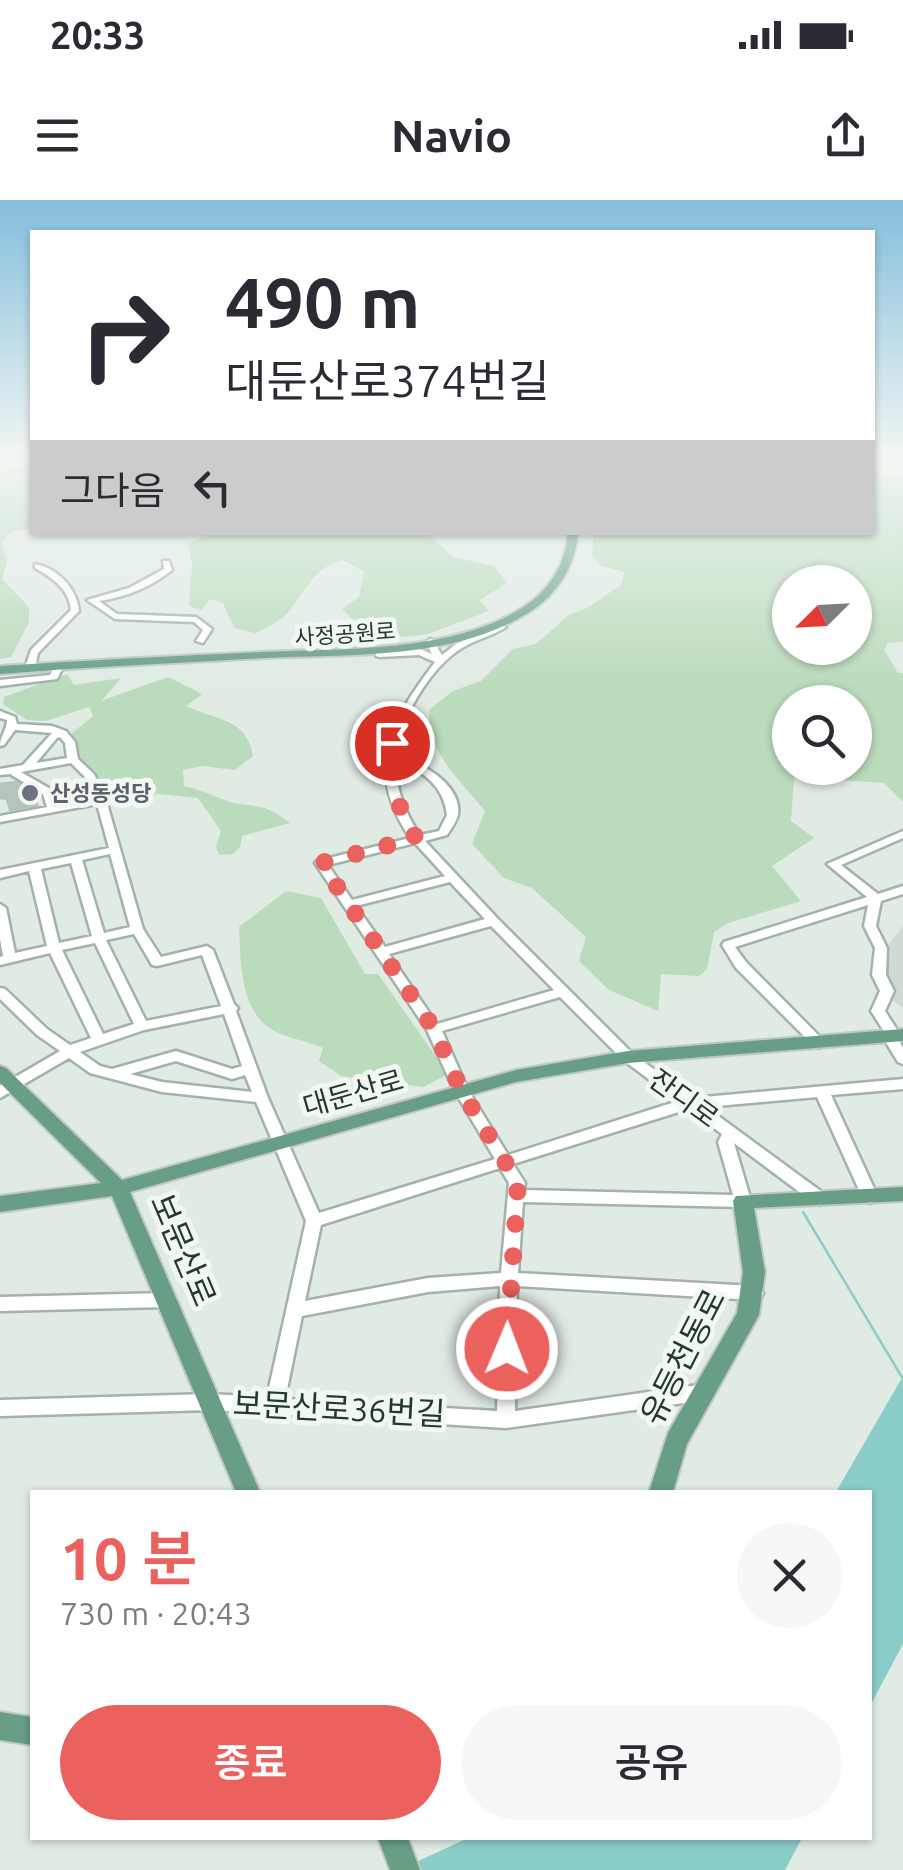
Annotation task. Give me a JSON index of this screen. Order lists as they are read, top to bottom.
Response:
{
  "streets": {
    "main road": [
      "사정공원로",
      "대둔산로",
      "보문산로",
      "유등천동로"
    ],
    "street": ["잔디로", "보문산로36번길"]
  },
  "crossings": [
    ["대둔산로", "잔디로"],
    ["대둔산로", "보문산로"],
    ["잔디로", "유등천동로"],
    ["보문산로", "보문산로36번길"],
    ["유등천동로", "보문산로36번길"]
  ],
  "places": ["산성동성당"],
  "north": "bottom left",
  "page": {
    "status": "20:33",
    "header": "Navio",
    "turn": ["490 m", "대둔산로374번길"],
    "then": "그다음",
    "heading": ["10 분", "730 m · 20:43"],
    "buttons": ["종료", "공유"]
  }
}
